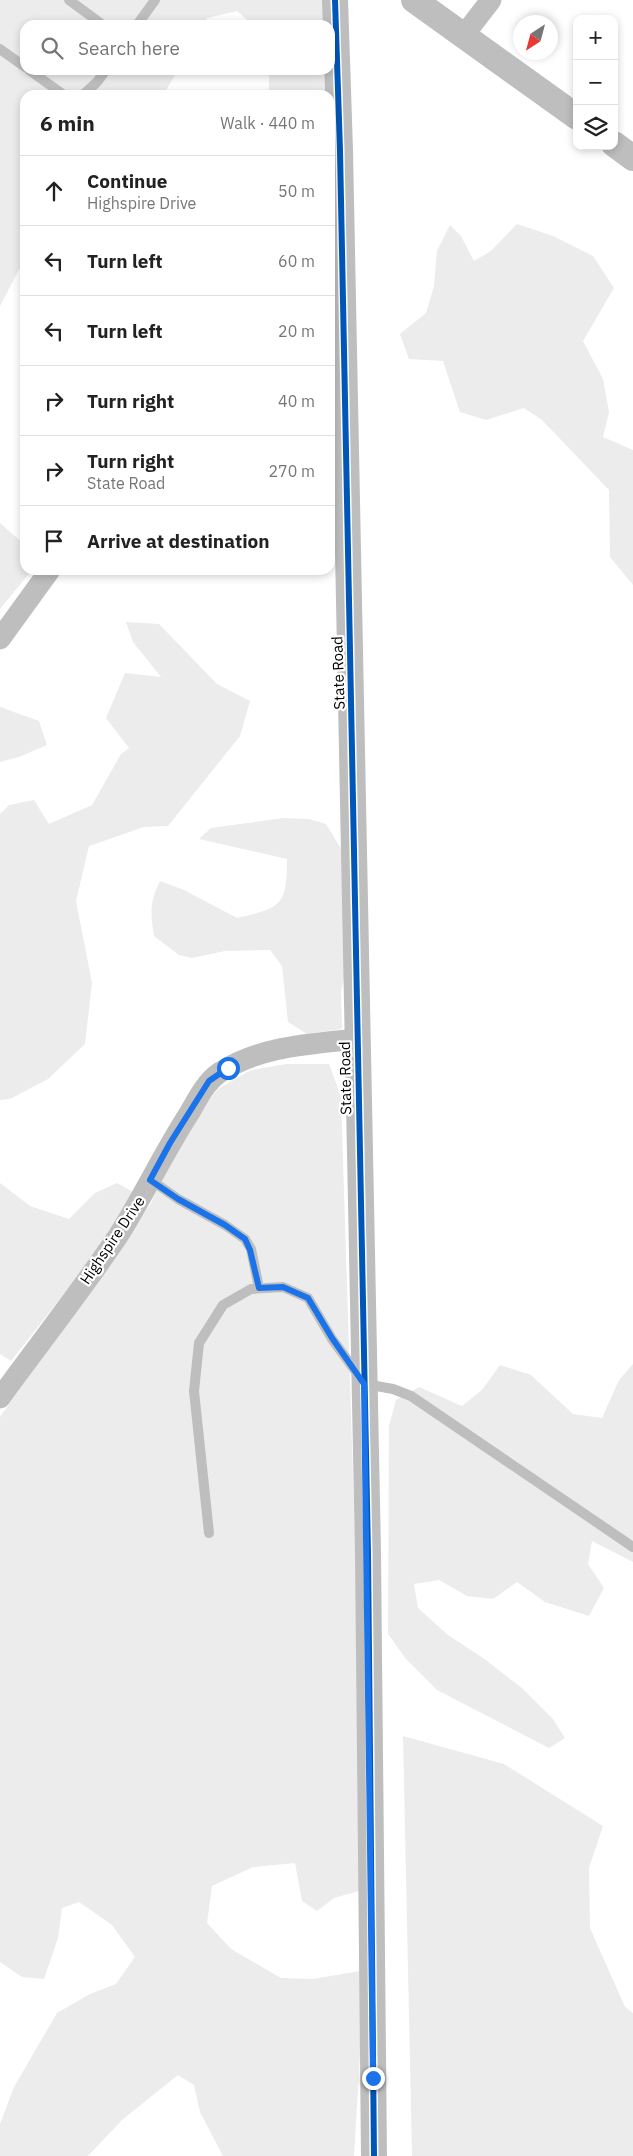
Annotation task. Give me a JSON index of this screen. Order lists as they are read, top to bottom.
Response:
{
  "streets": {
    "street": ["State Road", "Highspire Drive"]
  },
  "crossings": [
    ["State Road", "Highspire Drive"]
  ],
  "north": "bottom left",
  "page": {
    "map_buttons": ["+", "−"],
    "search": "Search here",
    "heading": ["6 min", "Walk · 440 m"],
    "list": [
      ["Continue", "Highspire Drive", "50 m"],
      ["Turn left", "60 m"],
      ["Turn left", "20 m"],
      ["Turn right", "40 m"],
      ["Turn right", "State Road", "270 m"],
      "Arrive at destination"
    ]
  }
}
